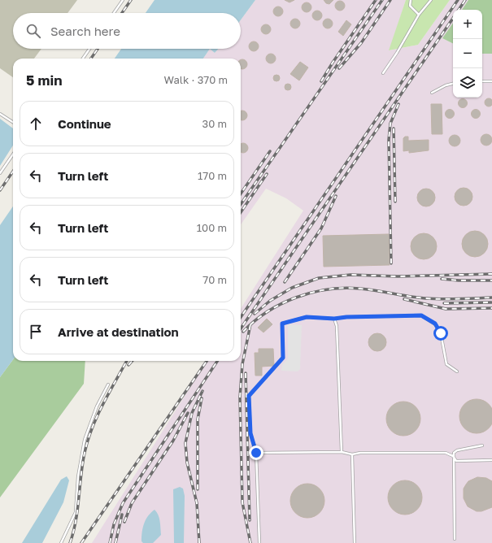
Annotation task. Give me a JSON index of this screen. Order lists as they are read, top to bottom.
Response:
{
  "page": {
    "map_buttons": ["+", "−"],
    "search": "Search here",
    "heading": ["5 min", "Walk · 370 m"],
    "list": [
      ["Continue", "30 m"],
      ["Turn left", "170 m"],
      ["Turn left", "100 m"],
      ["Turn left", "70 m"],
      "Arrive at destination"
    ]
  }
}
